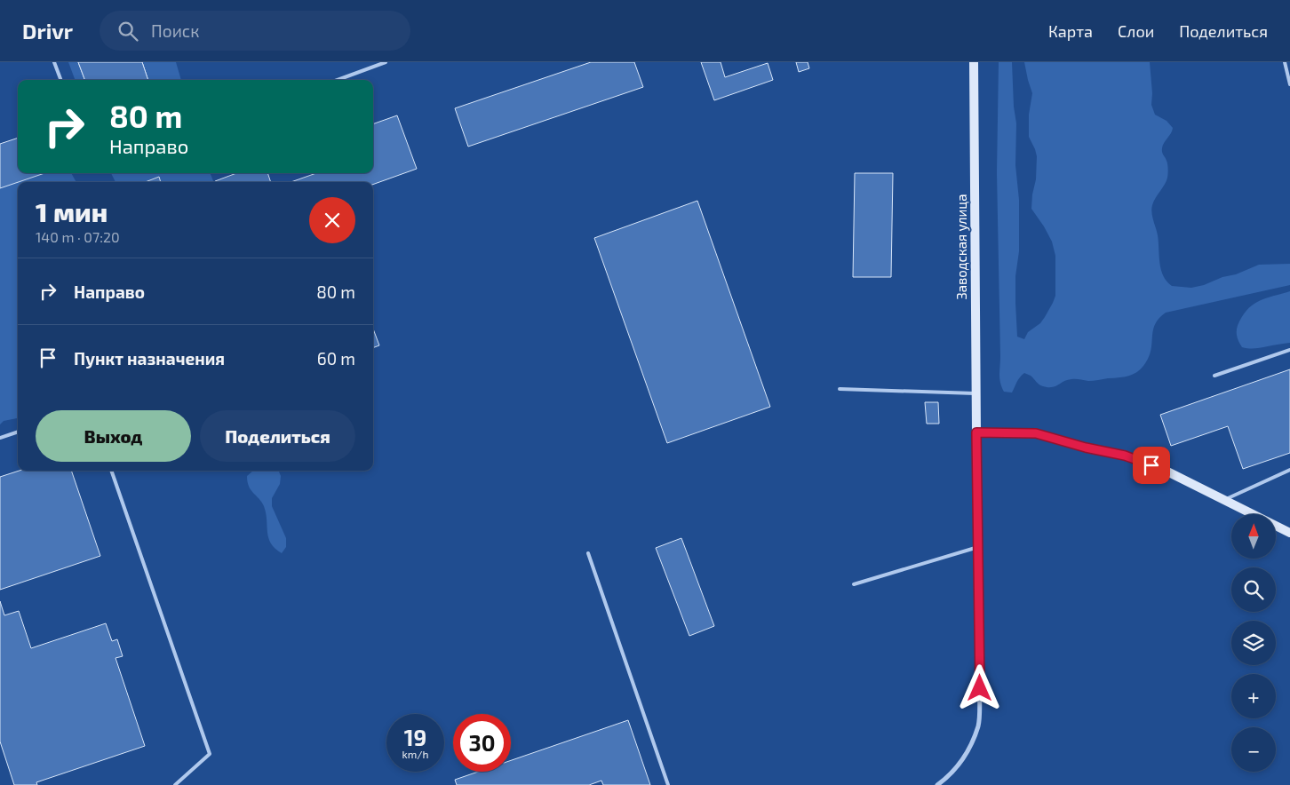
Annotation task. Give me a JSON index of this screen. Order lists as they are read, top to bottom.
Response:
{
  "streets": {
    "street": ["Заводская улица"]
  },
  "north": "top",
  "page": {
    "header": "Drivr",
    "search": "Поиск",
    "nav": ["Карта", "Слои", "Поделиться"],
    "turn": ["80 m", "Направо"],
    "heading": ["1 мин", "140 m · 07:20"],
    "list": [
      {
        "name": "Направо",
        "value": "80 m"
      },
      {
        "name": "Пункт назначения",
        "value": "60 m"
      }
    ],
    "buttons": ["Выход", "Поделиться"],
    "map_buttons": ["+", "−"],
    "speed": "19 km/h",
    "limit": "30"
  }
}
